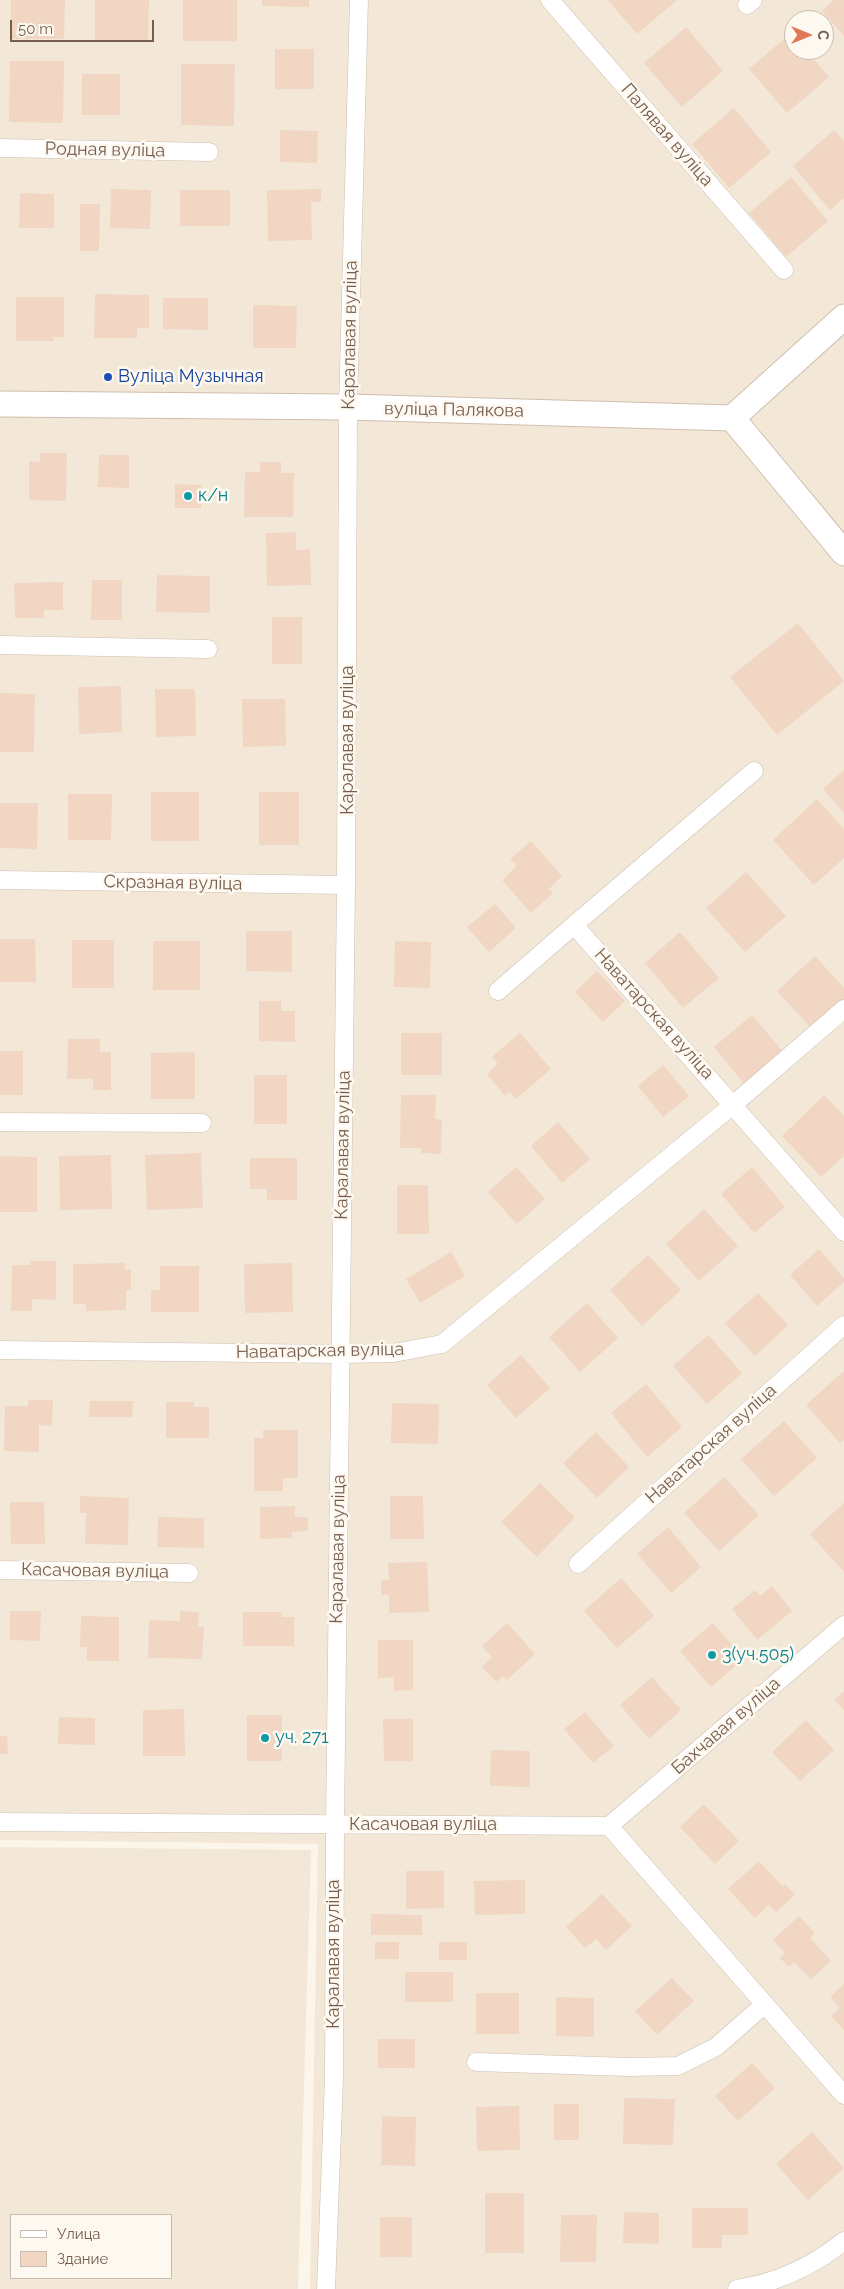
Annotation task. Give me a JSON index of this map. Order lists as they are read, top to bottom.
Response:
{
  "streets": {
    "street": [
      "Палявая вуліца",
      "Родная вуліца",
      "Каралавая вуліца",
      "вуліца Палякова",
      "Скразная вуліца",
      "Наватарская вуліца",
      "Касачовая вуліца",
      "Бахчавая вуліца"
    ]
  },
  "crossings": [
    ["Каралавая вуліца", "вуліца Палякова"],
    ["Каралавая вуліца", "Скразная вуліца"],
    ["Каралавая вуліца", "Наватарская вуліца"],
    ["Каралавая вуліца", "Касачовая вуліца"],
    ["Касачовая вуліца", "Бахчавая вуліца"]
  ],
  "places": [
    "Вуліца Музычная",
    "к/н",
    "3(уч.505)",
    "уч. 271"
  ],
  "legend": ["Улица", "Здание"],
  "scale_bar": "50 m",
  "north": "right"
}
